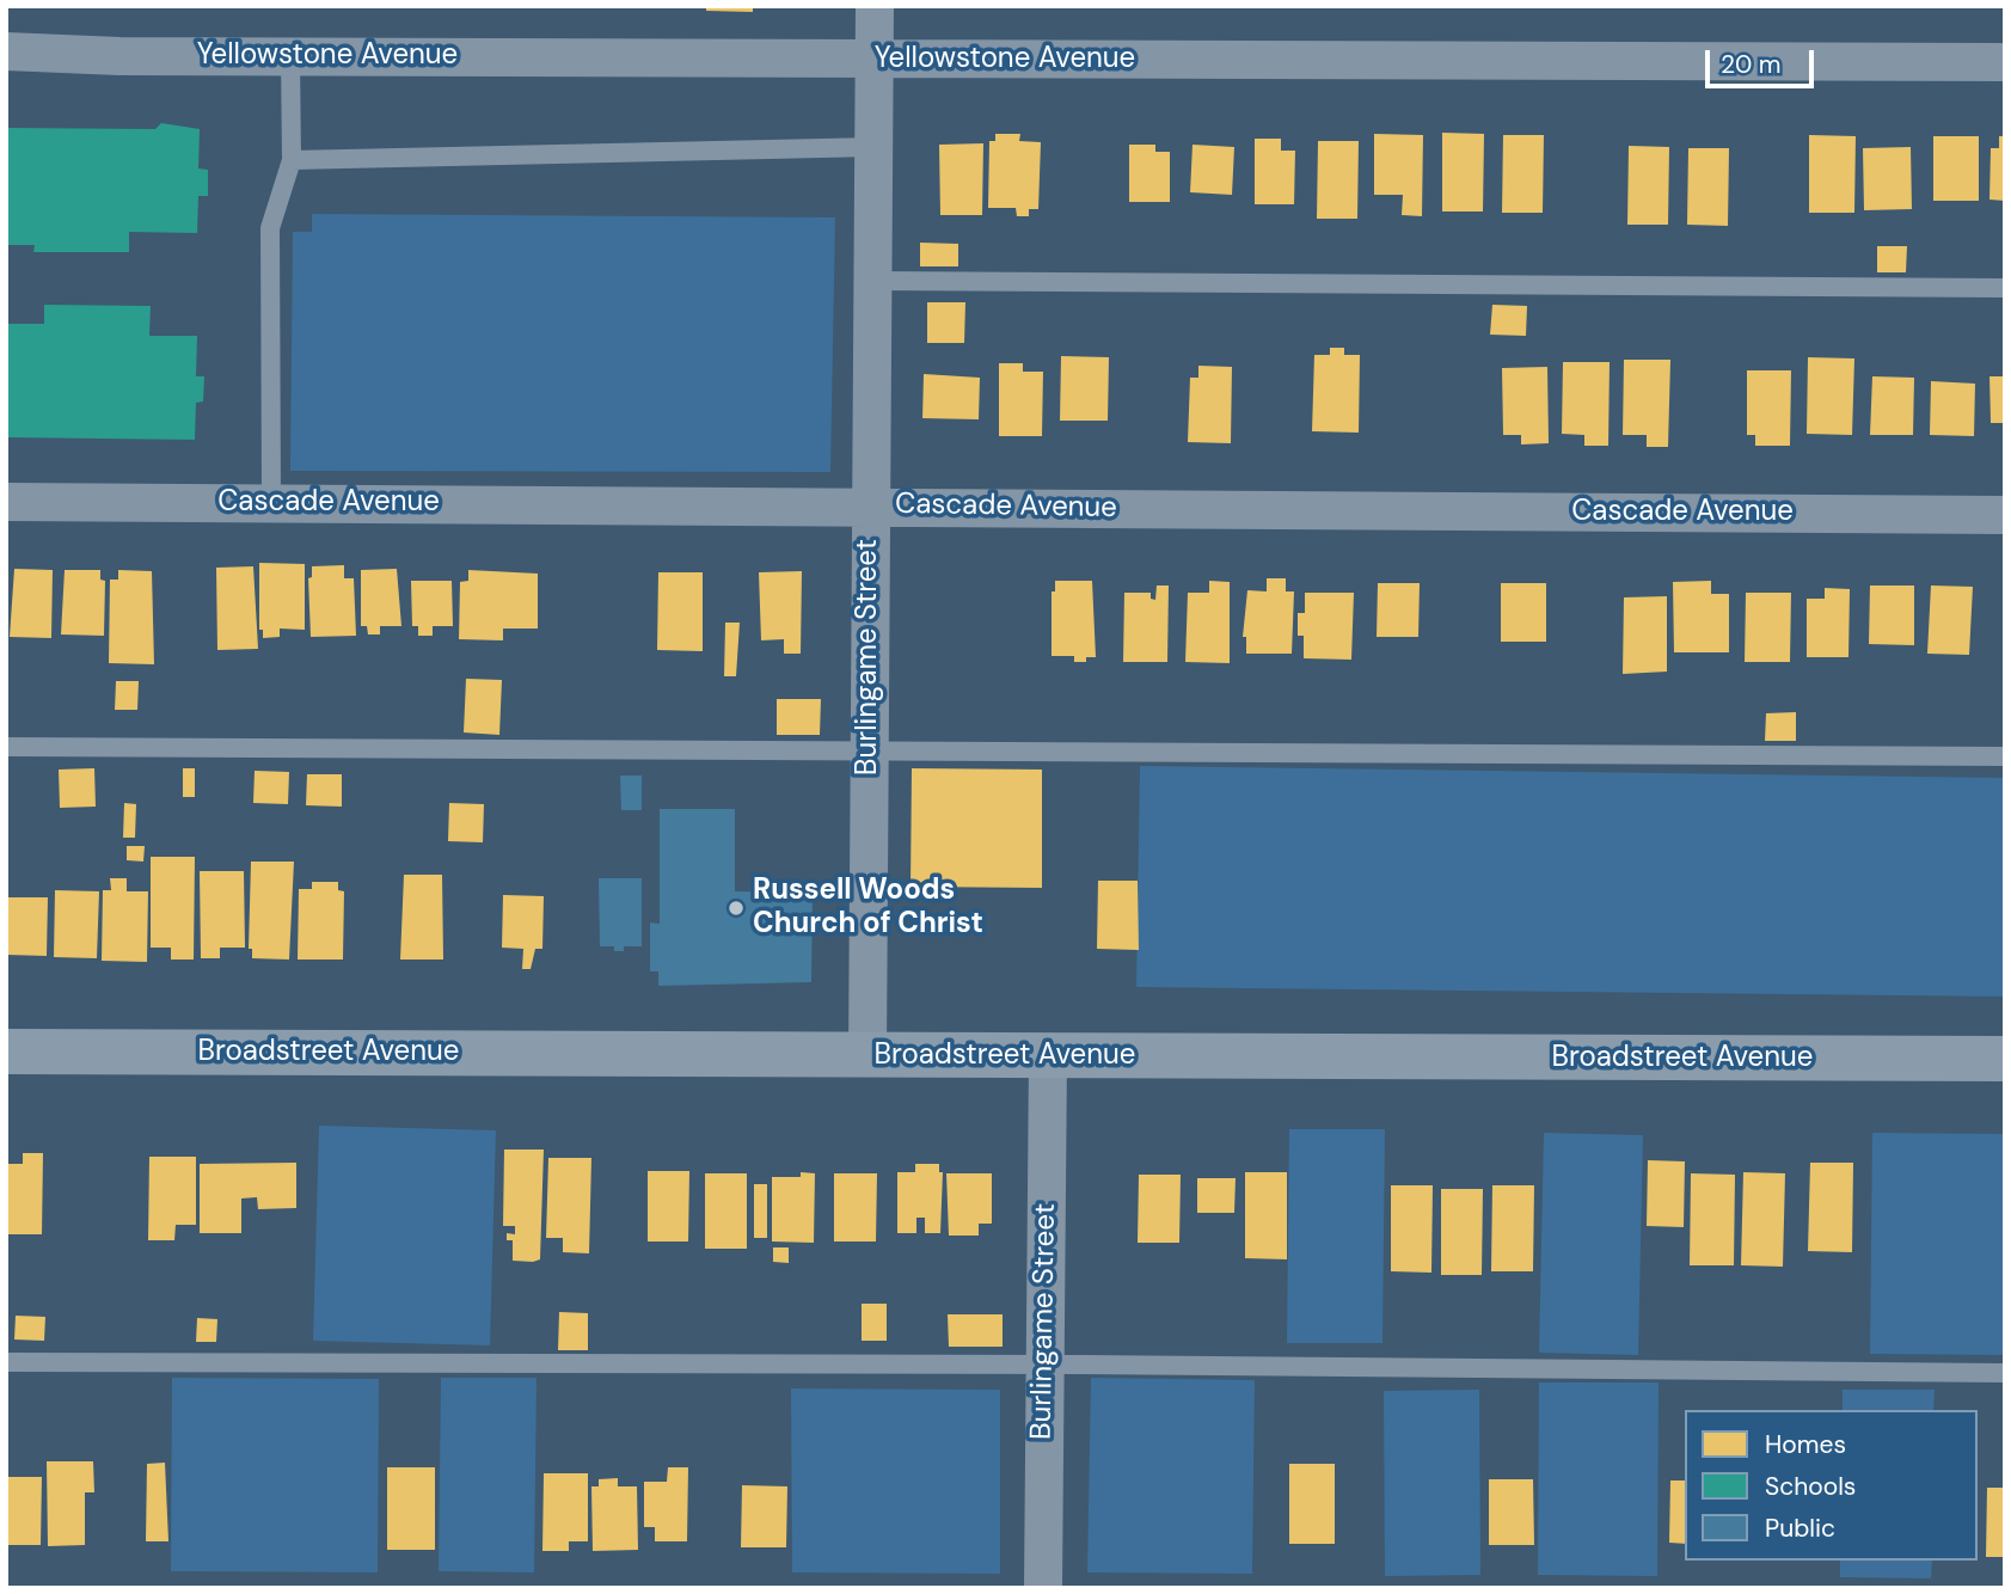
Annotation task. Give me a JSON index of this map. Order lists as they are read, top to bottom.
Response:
{
  "streets": {
    "street": [
      "Yellowstone Avenue",
      "Cascade Avenue",
      "Burlingame Street",
      "Broadstreet Avenue"
    ]
  },
  "crossings": [
    ["Yellowstone Avenue", "Burlingame Street"],
    ["Cascade Avenue", "Burlingame Street"],
    ["Burlingame Street", "Broadstreet Avenue"]
  ],
  "places": ["Russell Woods Church of Christ"],
  "legend": ["Homes", "Schools", "Public"],
  "scale_bar": "20 m"
}
